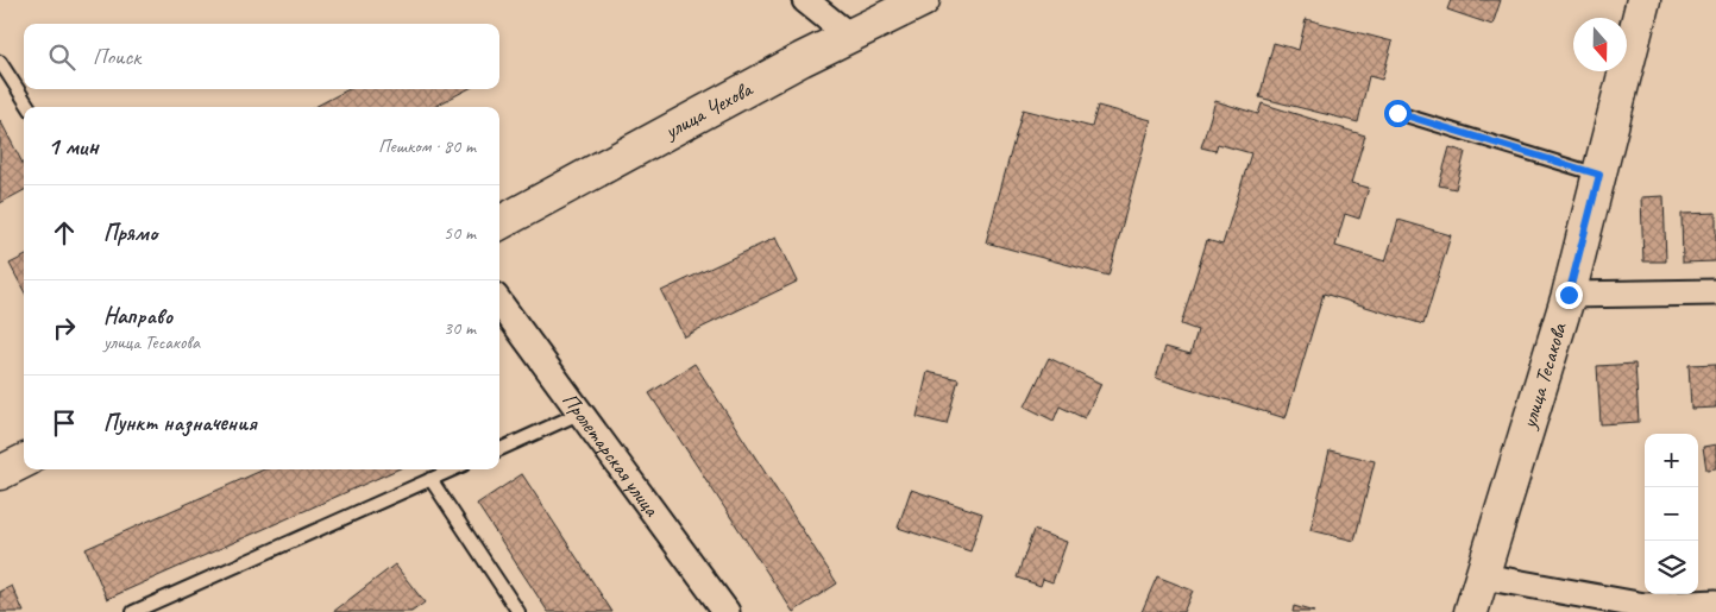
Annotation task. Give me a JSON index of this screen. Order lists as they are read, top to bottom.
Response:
{
  "streets": {
    "main road": ["улица Чехова", "улица Тесакова"],
    "street": ["Пролетарская улица"]
  },
  "north": "bottom",
  "page": {
    "search": "Поиск",
    "heading": ["1 мин", "Пешком · 80 m"],
    "list": [
      ["Прямо", "50 m"],
      ["Направо", "улица Тесакова", "30 m"],
      "Пункт назначения"
    ],
    "map_buttons": ["+", "−"]
  }
}
